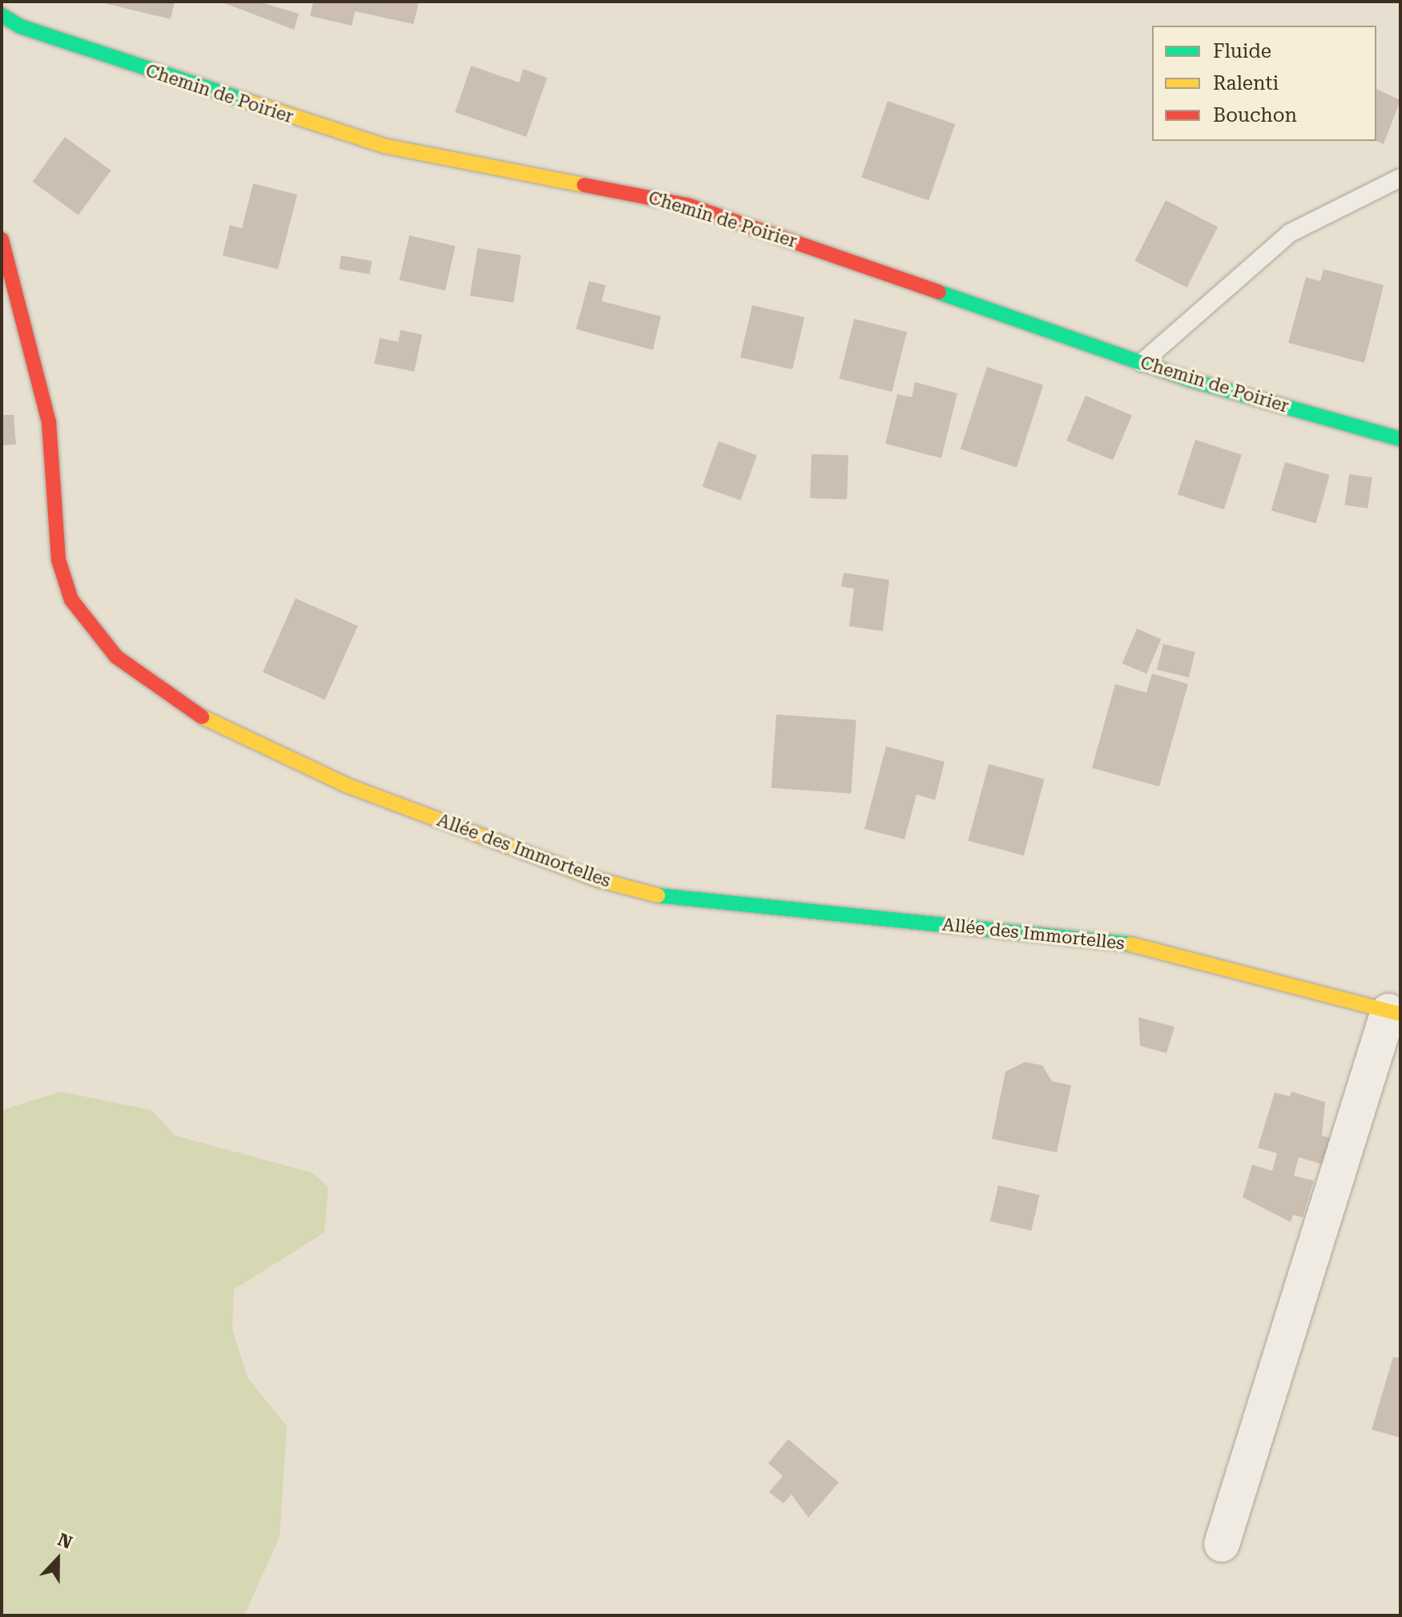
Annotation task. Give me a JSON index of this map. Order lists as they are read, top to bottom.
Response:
{
  "streets": {
    "street": ["Chemin de Poirier", "Allée des Immortelles"]
  },
  "legend": ["Fluide", "Ralenti", "Bouchon"],
  "north": "top"
}
